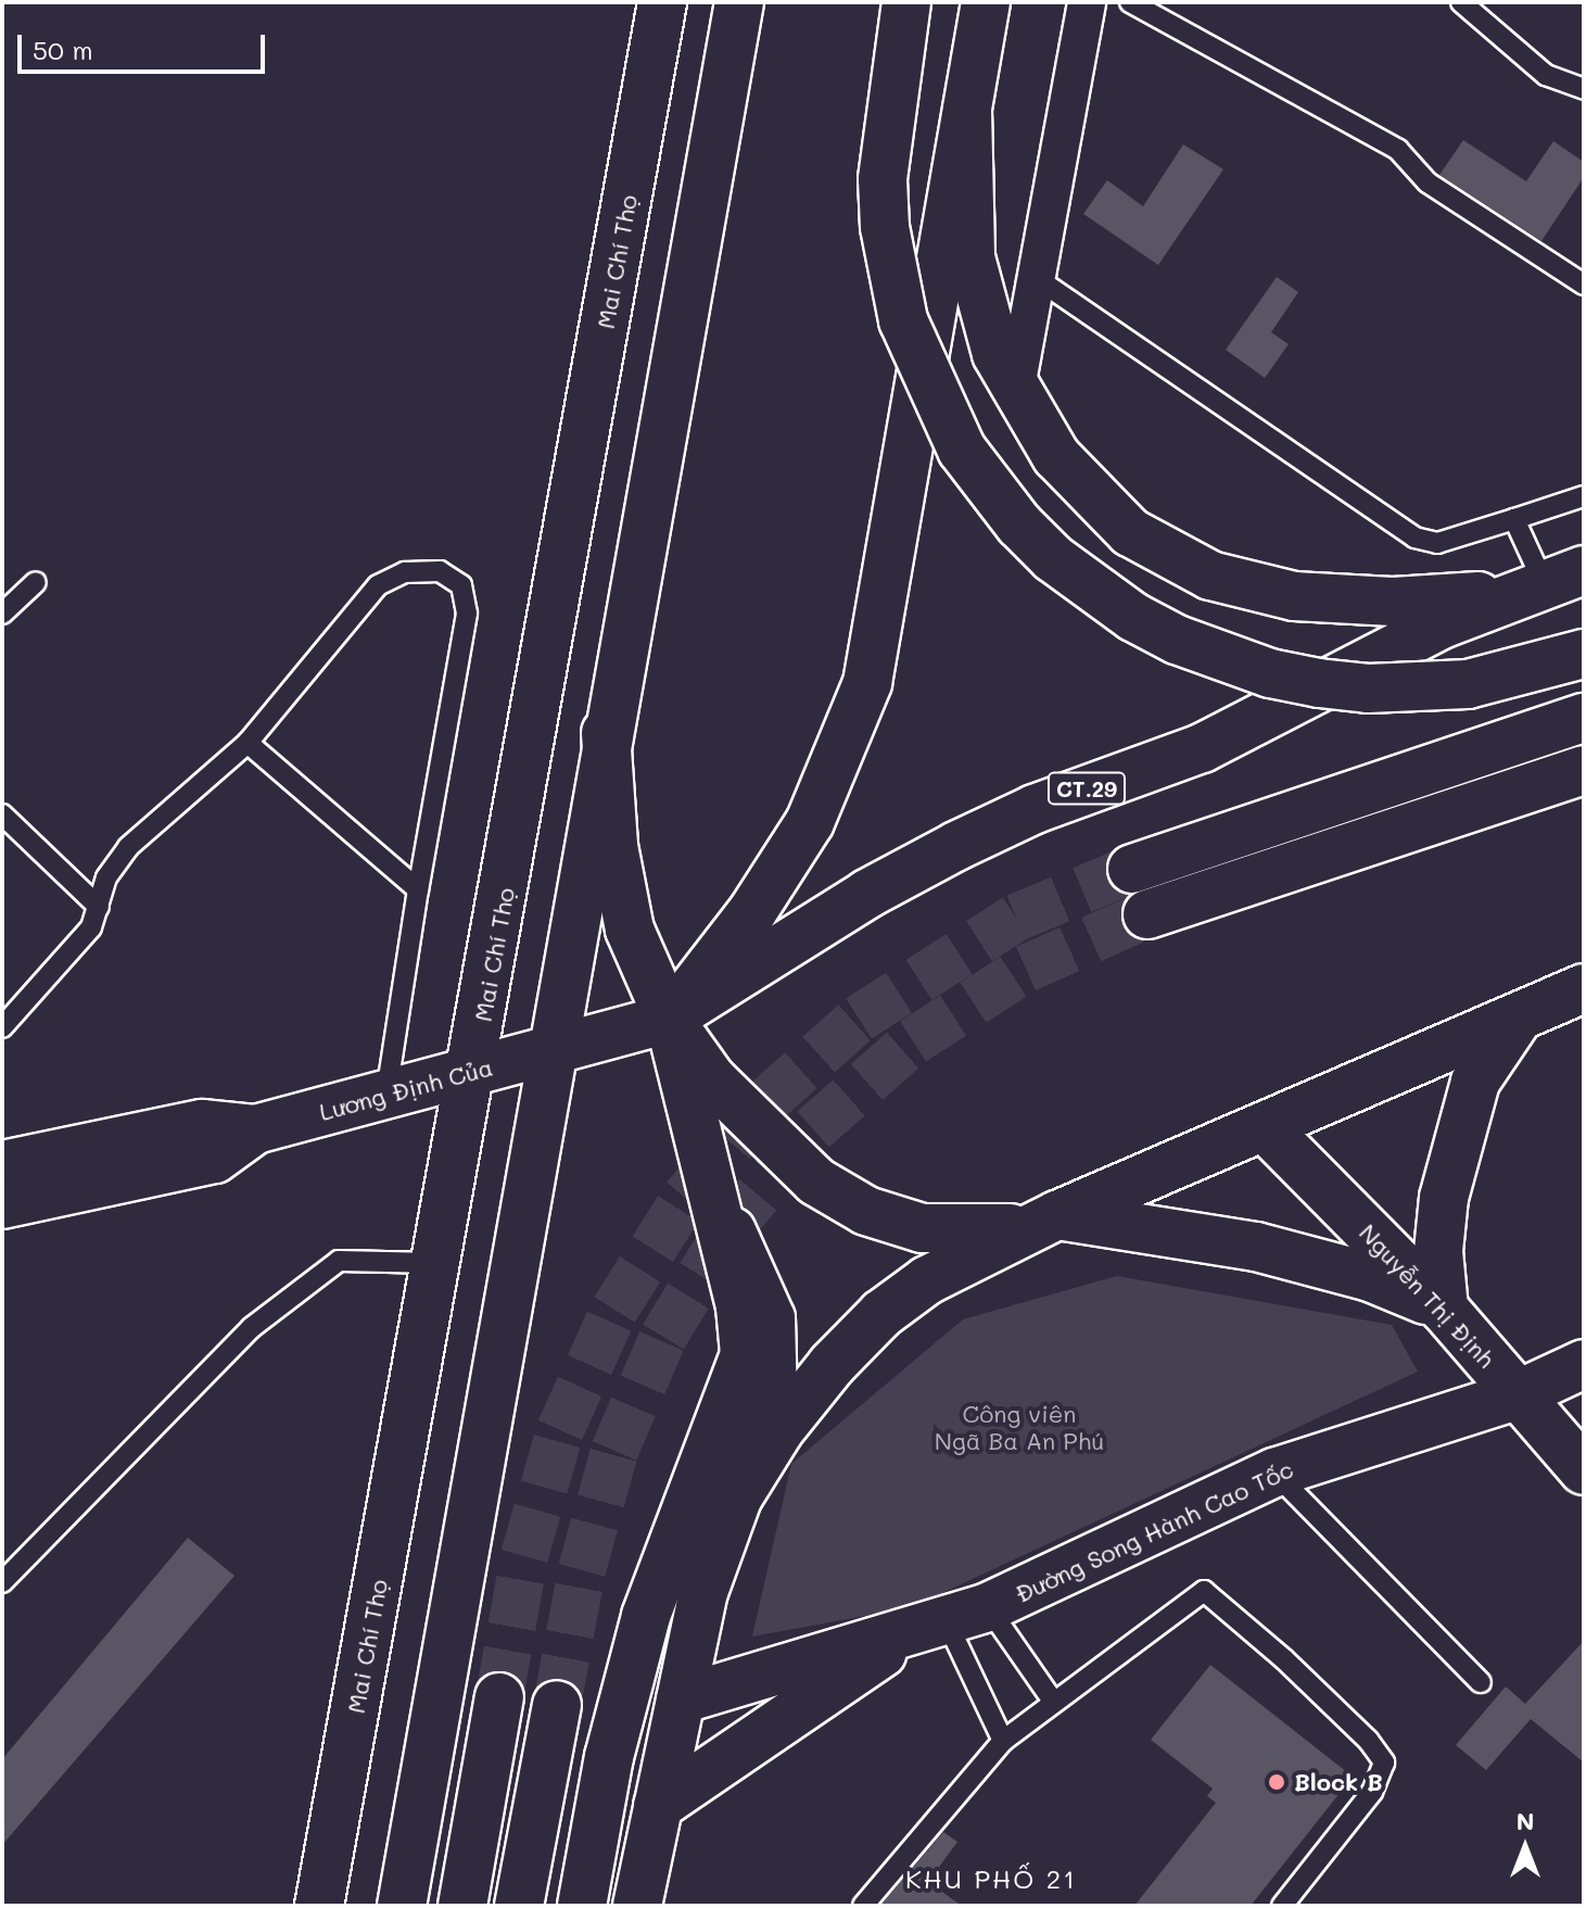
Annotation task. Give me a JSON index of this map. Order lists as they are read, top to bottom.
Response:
{
  "streets": {
    "main road": [
      "Mai Chí Thọ",
      "CT.29",
      "Lương Định Của",
      "Nguyễn Thị Định",
      "Đường Song Hành Cao Tốc"
    ]
  },
  "crossings": [
    ["Mai Chí Thọ", "Lương Định Của"],
    ["CT.29", "Lương Định Của"],
    ["Nguyễn Thị Định", "Đường Song Hành Cao Tốc"]
  ],
  "districts": ["KHU PHỐ 21"],
  "parks": ["Công viên Ngã Ba An Phú"],
  "places": ["Block B"],
  "scale_bar": "50 m",
  "north": "top"
}
